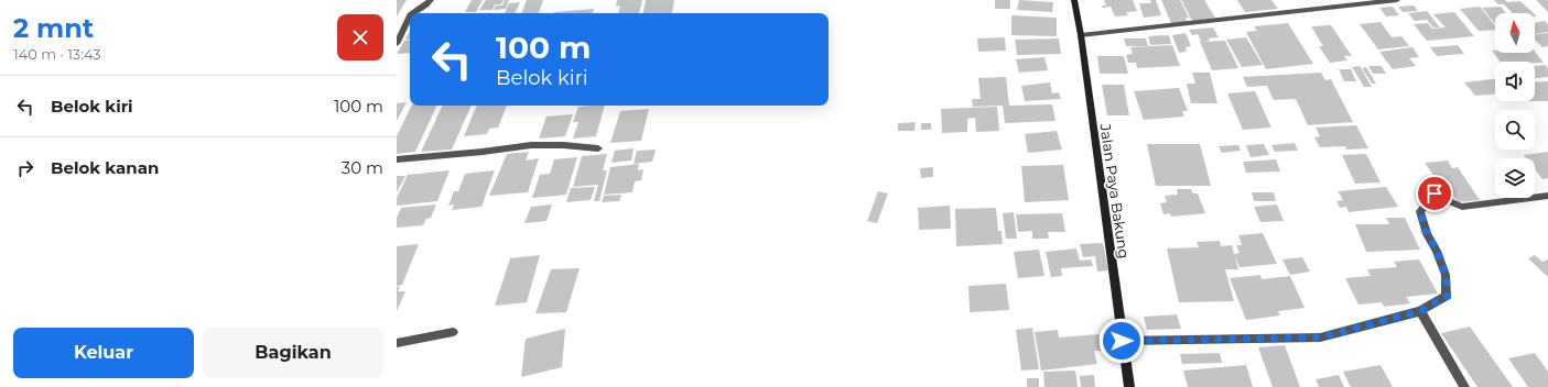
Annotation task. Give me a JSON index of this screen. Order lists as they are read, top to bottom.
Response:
{
  "streets": {
    "main road": ["Jalan Paya Bakung"]
  },
  "north": "top",
  "page": {
    "heading": ["2 mnt", "140 m · 13:43"],
    "turn": ["100 m", "Belok kiri"],
    "list": [
      {
        "name": "Belok kiri",
        "value": "100 m"
      },
      {
        "name": "Belok kanan",
        "value": "30 m"
      }
    ],
    "buttons": ["Keluar", "Bagikan"]
  }
}
